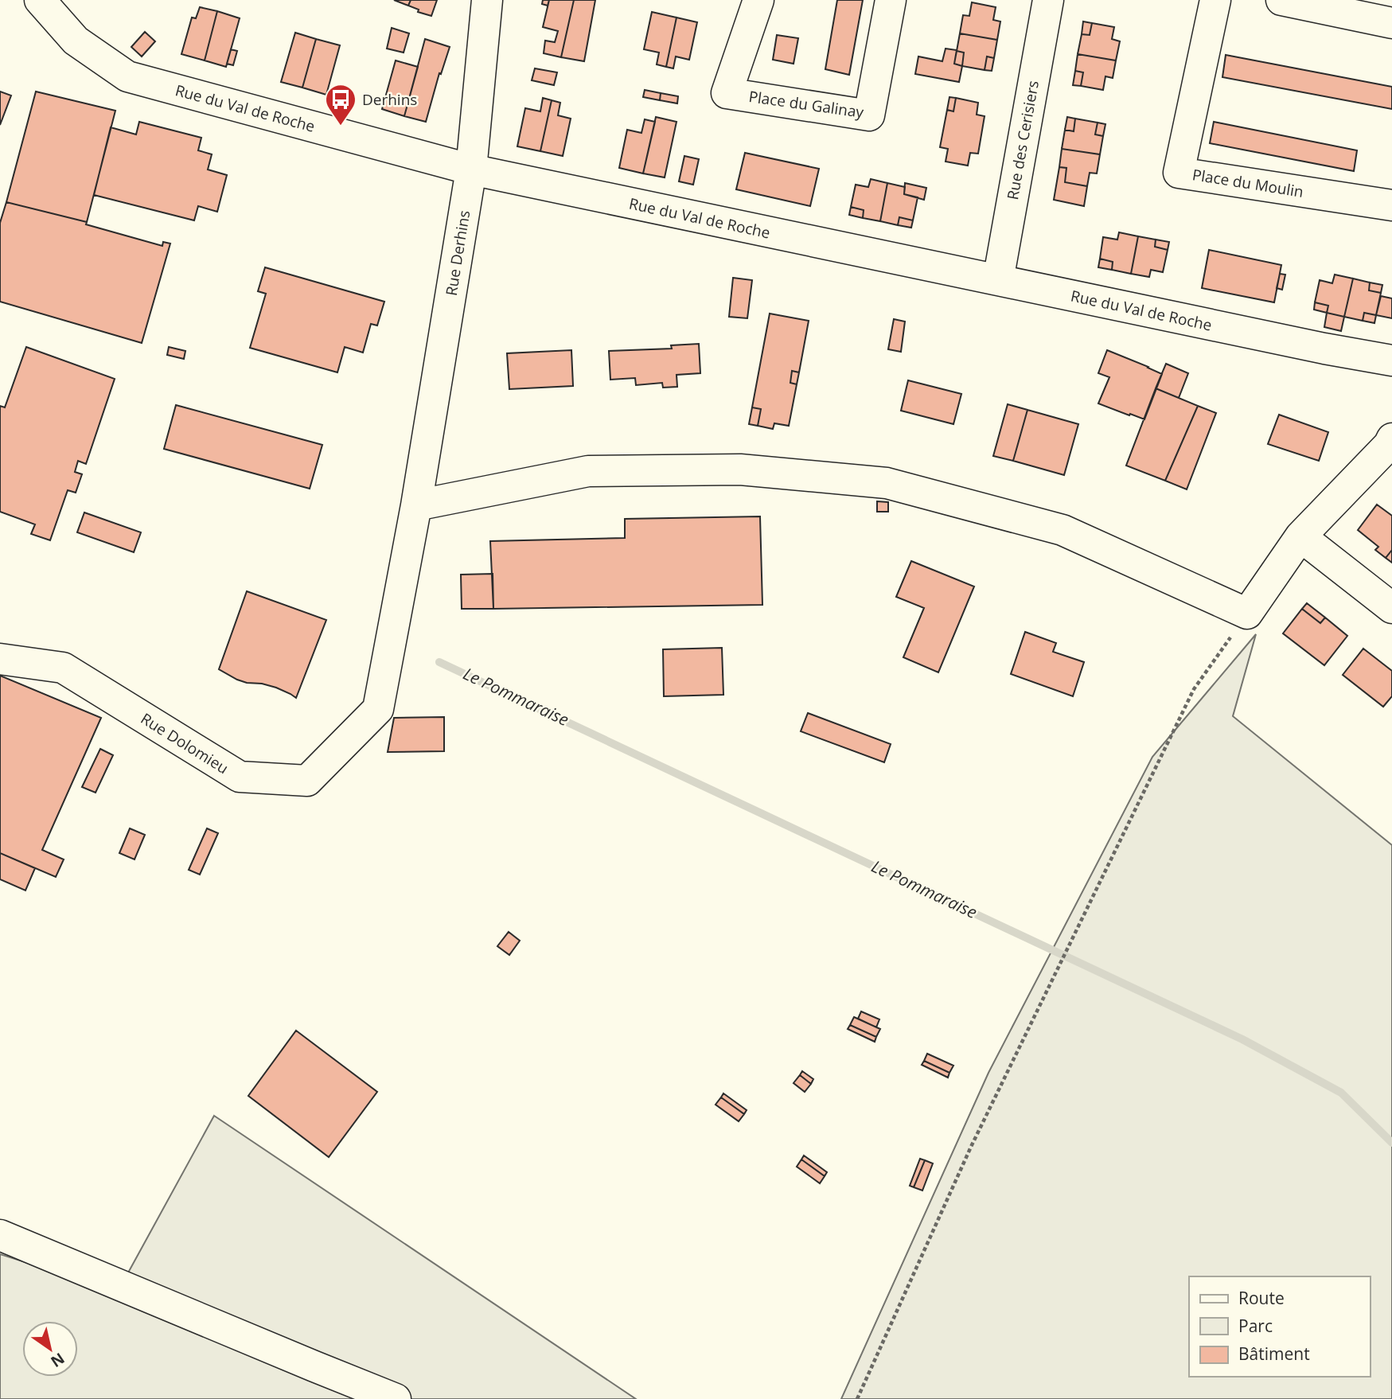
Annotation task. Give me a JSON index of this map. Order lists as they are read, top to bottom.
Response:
{
  "streets": {
    "street": [
      "Place du Galinay",
      "Rue du Val de Roche",
      "Rue des Cerisiers",
      "Place du Moulin",
      "Rue Derhins",
      "Rue Dolomieu"
    ]
  },
  "crossings": [
    ["Rue du Val de Roche", "Rue des Cerisiers"],
    ["Rue du Val de Roche", "Rue Derhins"],
    ["Rue Derhins", "Rue Dolomieu"]
  ],
  "water": ["Le Pommaraise"],
  "places": {
    "bus stop": ["Derhins"]
  },
  "legend": ["Route", "Parc", "Bâtiment"],
  "north": "bottom right"
}
